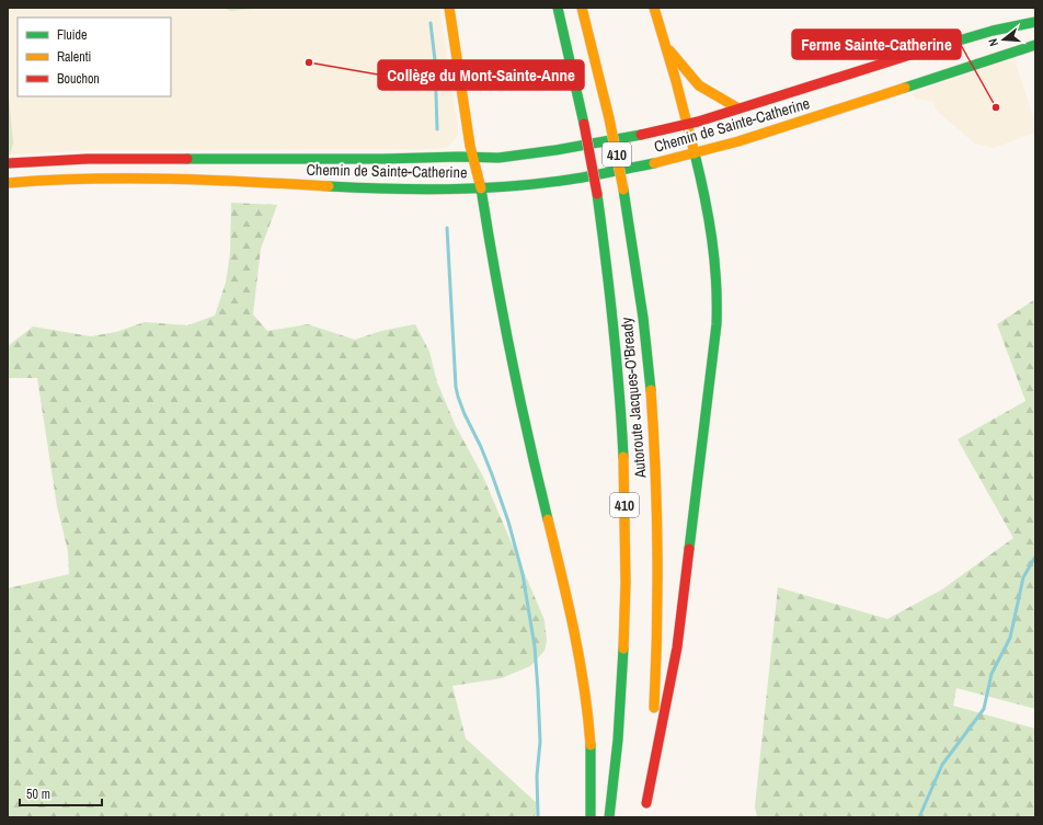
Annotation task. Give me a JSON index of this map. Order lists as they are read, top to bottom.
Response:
{
  "streets": {
    "main road": ["Chemin de Sainte-Catherine", "410", "Autoroute Jacques-O'Bready"]
  },
  "crossings": [
    ["Chemin de Sainte-Catherine", "Autoroute Jacques-O'Bready"]
  ],
  "places": ["Collège du Mont-Sainte-Anne", "Ferme Sainte-Catherine"],
  "legend": ["Fluide", "Ralenti", "Bouchon"],
  "scale_bar": "50 m",
  "north": "left"
}
